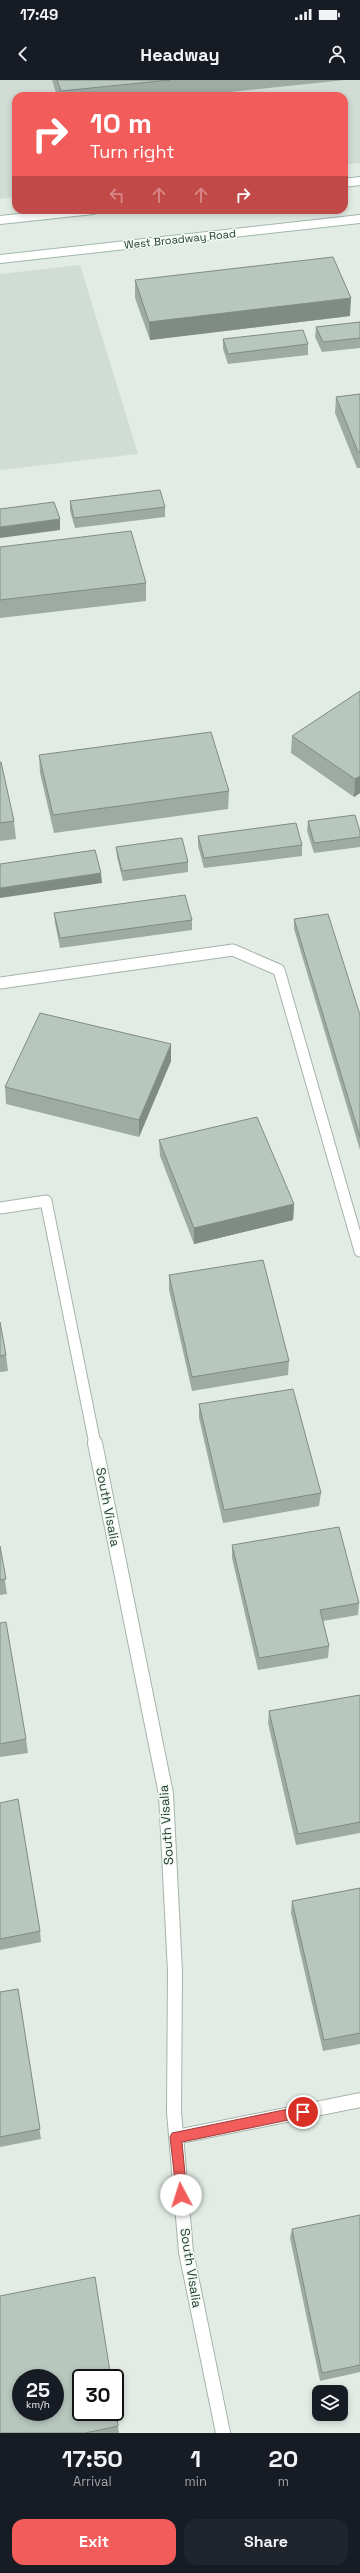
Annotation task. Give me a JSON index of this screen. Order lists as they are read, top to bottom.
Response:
{
  "streets": {
    "street": ["West Broadway Road", "South Visalia"]
  },
  "page": {
    "status": "17:49",
    "header": "Headway",
    "turn": ["10 m", "Turn right"],
    "speed": "25 km/h",
    "limit": "30",
    "eta": [
      "17:50",
      "Arrival",
      "1",
      "min",
      "20",
      "m"
    ],
    "buttons": ["Exit", "Share"]
  }
}
